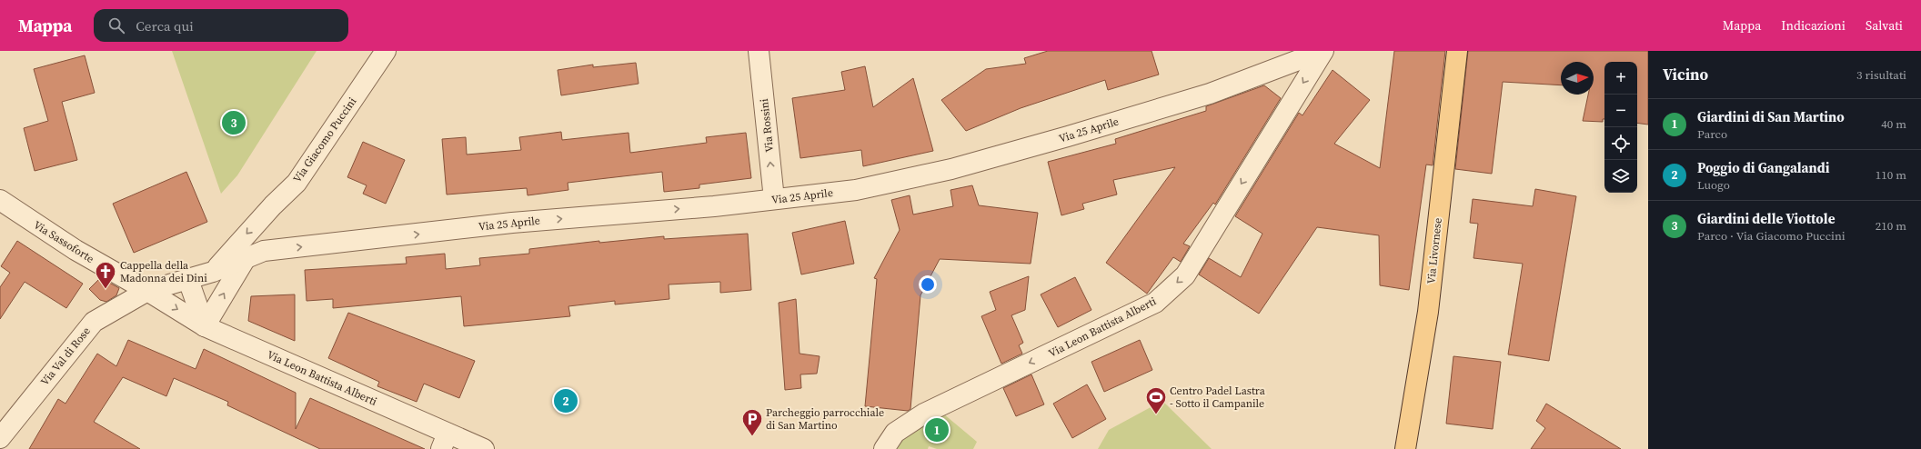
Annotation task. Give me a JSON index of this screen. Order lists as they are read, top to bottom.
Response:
{
  "streets": {
    "main road": ["Via Livornese"],
    "street": [
      "Via Rossini",
      "Via 25 Aprile",
      "Via Giacomo Puccini",
      "Via Sassoforte",
      "Via Leon Battista Alberti",
      "Via Val di Rose"
    ]
  },
  "crossings": [
    ["Via Rossini", "Via 25 Aprile"],
    ["Via 25 Aprile", "Via Giacomo Puccini"],
    ["Via 25 Aprile", "Via Leon Battista Alberti"],
    ["Via 25 Aprile", "Via Val di Rose"],
    ["Via Giacomo Puccini", "Via Val di Rose"],
    ["Via Sassoforte", "Via Leon Battista Alberti"],
    ["Via Sassoforte", "Via Val di Rose"]
  ],
  "one_way": ["Via Rossini", "Via 25 Aprile", "Via Leon Battista Alberti"],
  "places": {
    "church": ["Cappella della Madonna dei Dini"],
    "sports": ["Centro Padel Lastra - Sotto il Campanile"],
    "parking": ["Parcheggio parrocchiale di San Martino"]
  },
  "north": "right",
  "page": {
    "header": "Mappa",
    "search": "Cerca qui",
    "nav": ["Mappa", "Indicazioni", "Salvati"],
    "heading": ["Vicino", "3 risultati"],
    "map_buttons": ["+", "−"],
    "list": [
      {
        "mark": "1",
        "name": "Giardini di San Martino",
        "note": "Parco",
        "value": "40 m"
      },
      {
        "mark": "2",
        "name": "Poggio di Gangalandi",
        "note": "Luogo",
        "value": "110 m"
      },
      {
        "mark": "3",
        "name": "Giardini delle Viottole",
        "note": "Parco · Via Giacomo Puccini",
        "value": "210 m"
      }
    ],
    "pins": ["3", "2", "1"]
  }
}
